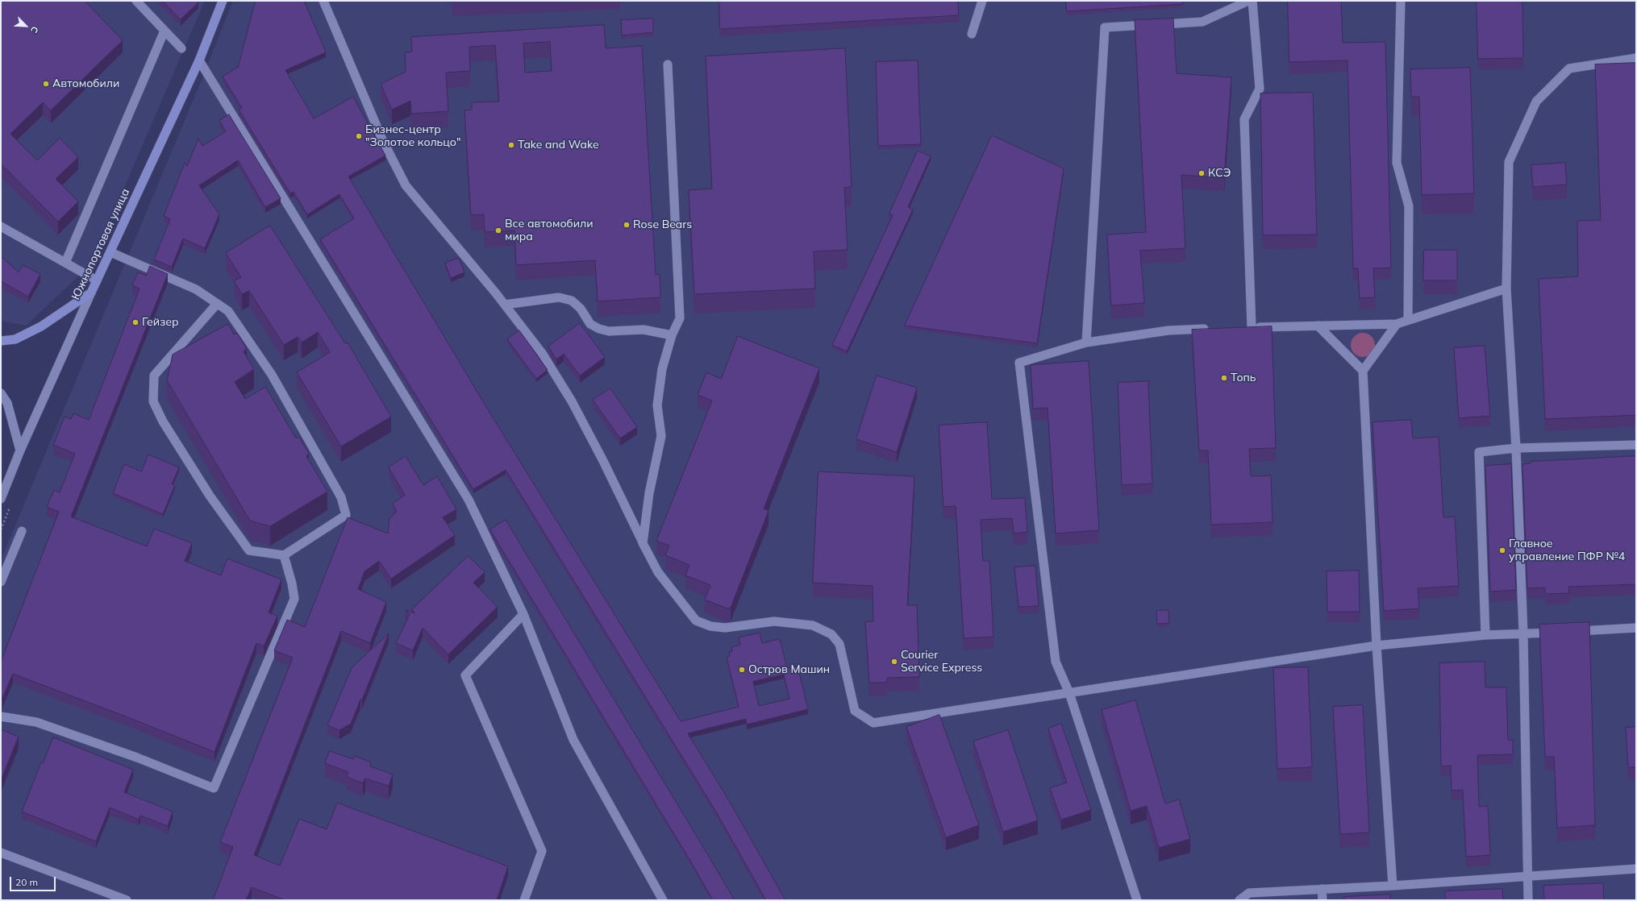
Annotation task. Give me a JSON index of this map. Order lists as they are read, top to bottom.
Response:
{
  "streets": {
    "main road": ["Южнопортовая улица"]
  },
  "places": [
    "Автомобили",
    "Бизнес-центр \"Золотое кольцо\"",
    "Take and Wake",
    "КСЭ",
    "Rose Bears",
    "Все автомобили мира",
    "Гейзер",
    "Топь",
    "Главное управление ПФР №4",
    "Courier Service Express",
    "Остров Машин"
  ],
  "scale_bar": "20 m",
  "north": "bottom right"
}
